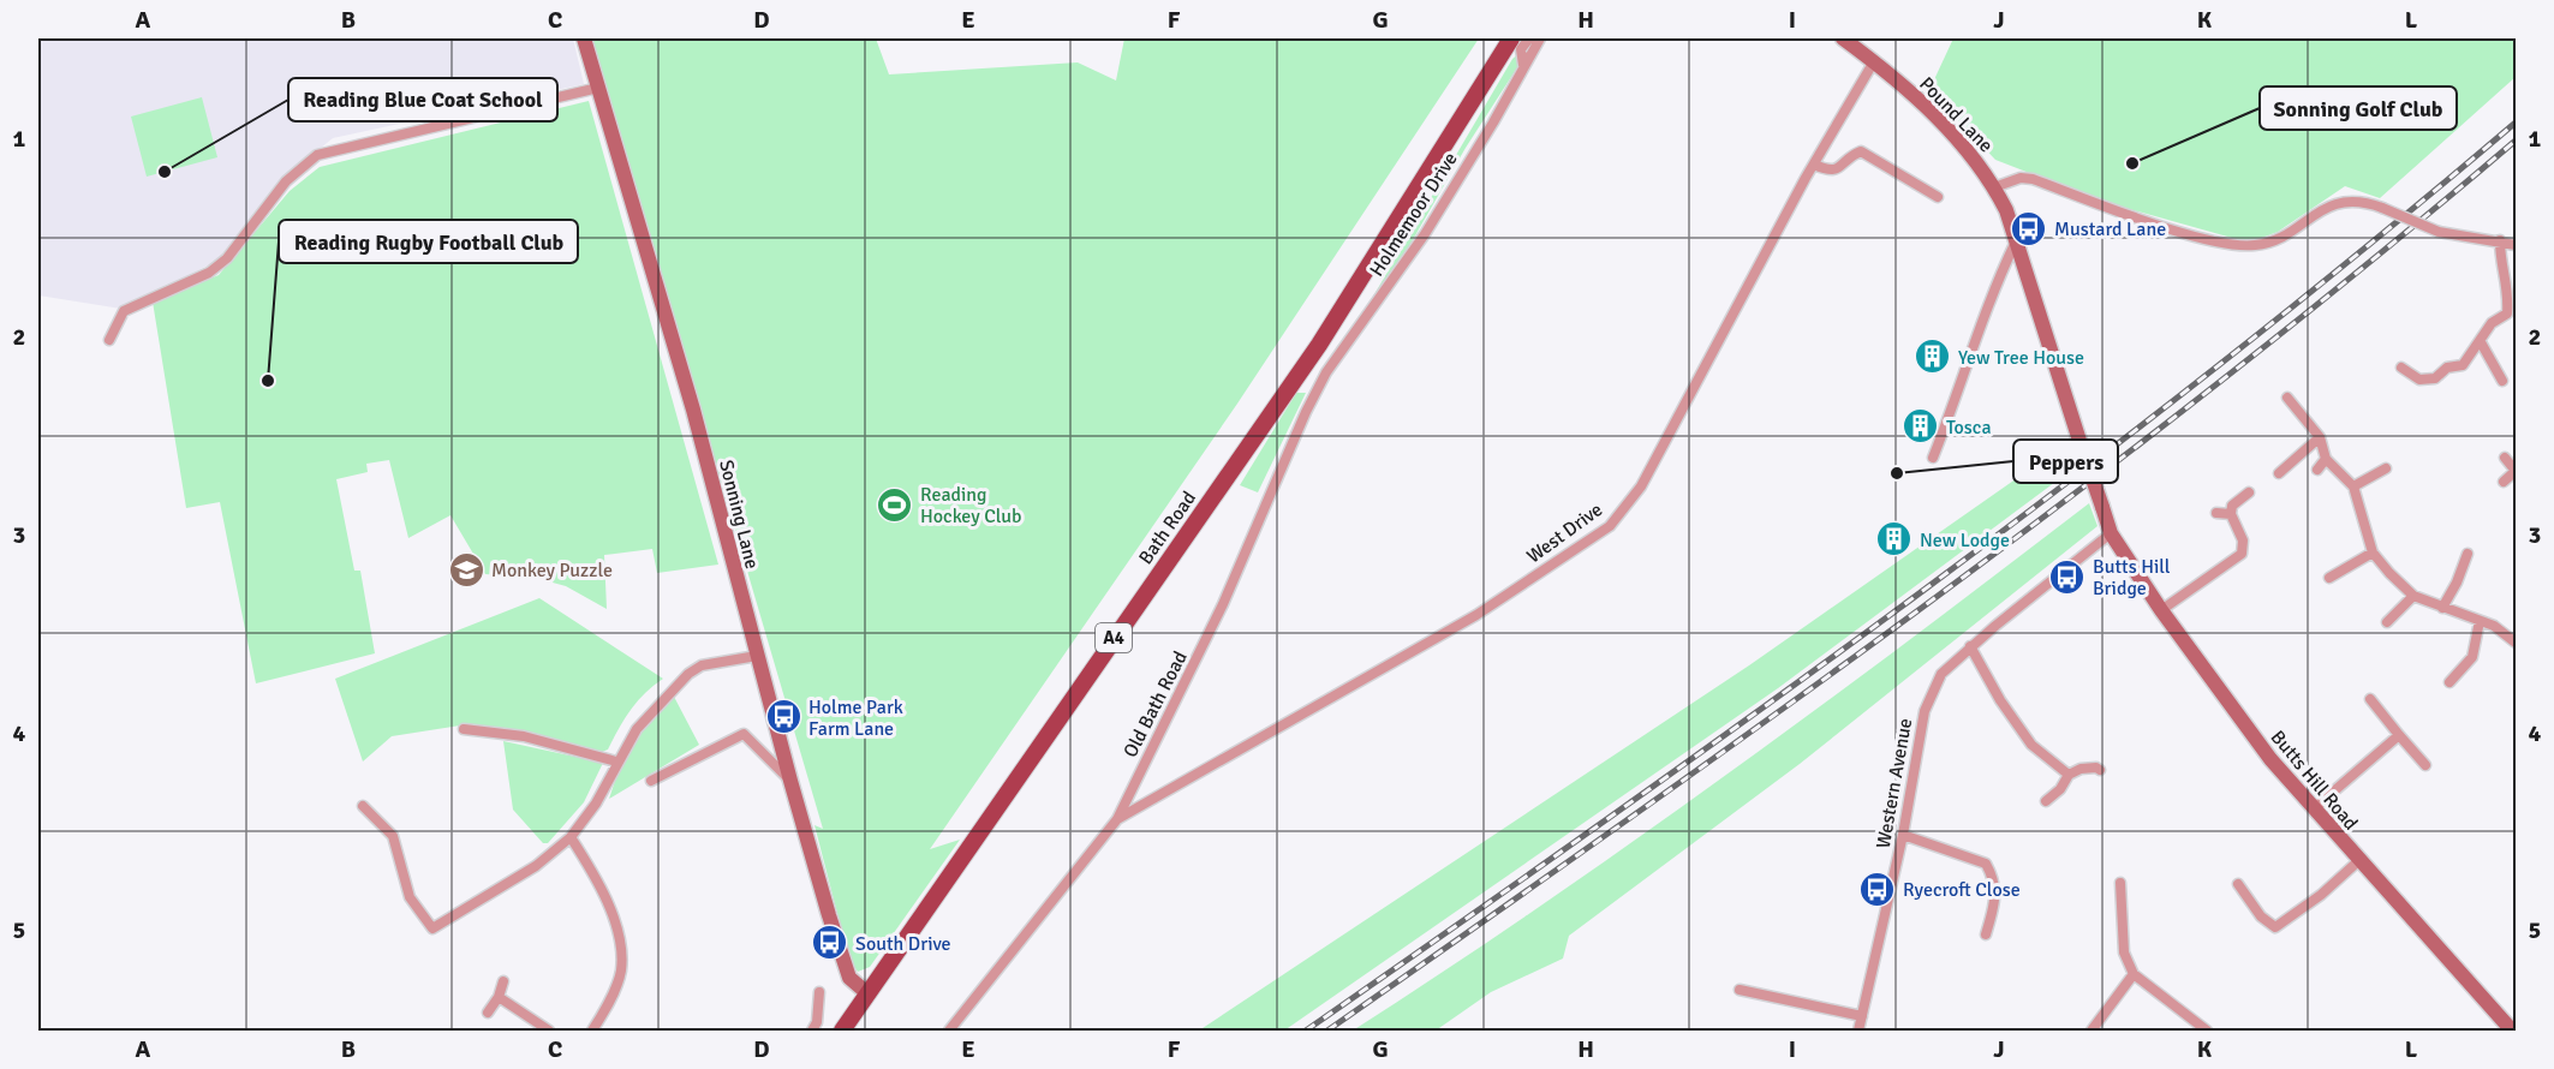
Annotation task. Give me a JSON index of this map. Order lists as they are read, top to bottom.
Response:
{
  "streets": {
    "main road": ["Bath Road", "A4"],
    "street": [
      "Pound Lane",
      "Holmemoor Drive",
      "Sonning Lane",
      "West Drive",
      "Old Bath Road",
      "Butts Hill Road",
      "Western Avenue"
    ]
  },
  "crossings": [
    ["Pound Lane", "West Drive"],
    ["Pound Lane", "Butts Hill Road"],
    ["Pound Lane", "Western Avenue"],
    ["Holmemoor Drive", "Old Bath Road"],
    ["Sonning Lane", "Bath Road"],
    ["West Drive", "Old Bath Road"],
    ["Butts Hill Road", "Western Avenue"]
  ],
  "places": {
    "other": [
      "Sonning Golf Club",
      "Reading Blue Coat School",
      "Reading Rugby Football Club",
      "Peppers"
    ],
    "bus stop": [
      "Mustard Lane",
      "Butts Hill Bridge",
      "Holme Park Farm Lane",
      "Ryecroft Close",
      "South Drive"
    ],
    "building": ["Yew Tree House", "Tosca", "New Lodge"],
    "sports": ["Reading Hockey Club"],
    "school or university": ["Monkey Puzzle"]
  },
  "grid": {
    "columns": [
      "A",
      "B",
      "C",
      "D",
      "E",
      "F",
      "G",
      "H",
      "I",
      "J",
      "K",
      "L"
    ],
    "rows": [
      "1",
      "2",
      "3",
      "4",
      "5"
    ]
  }
}
